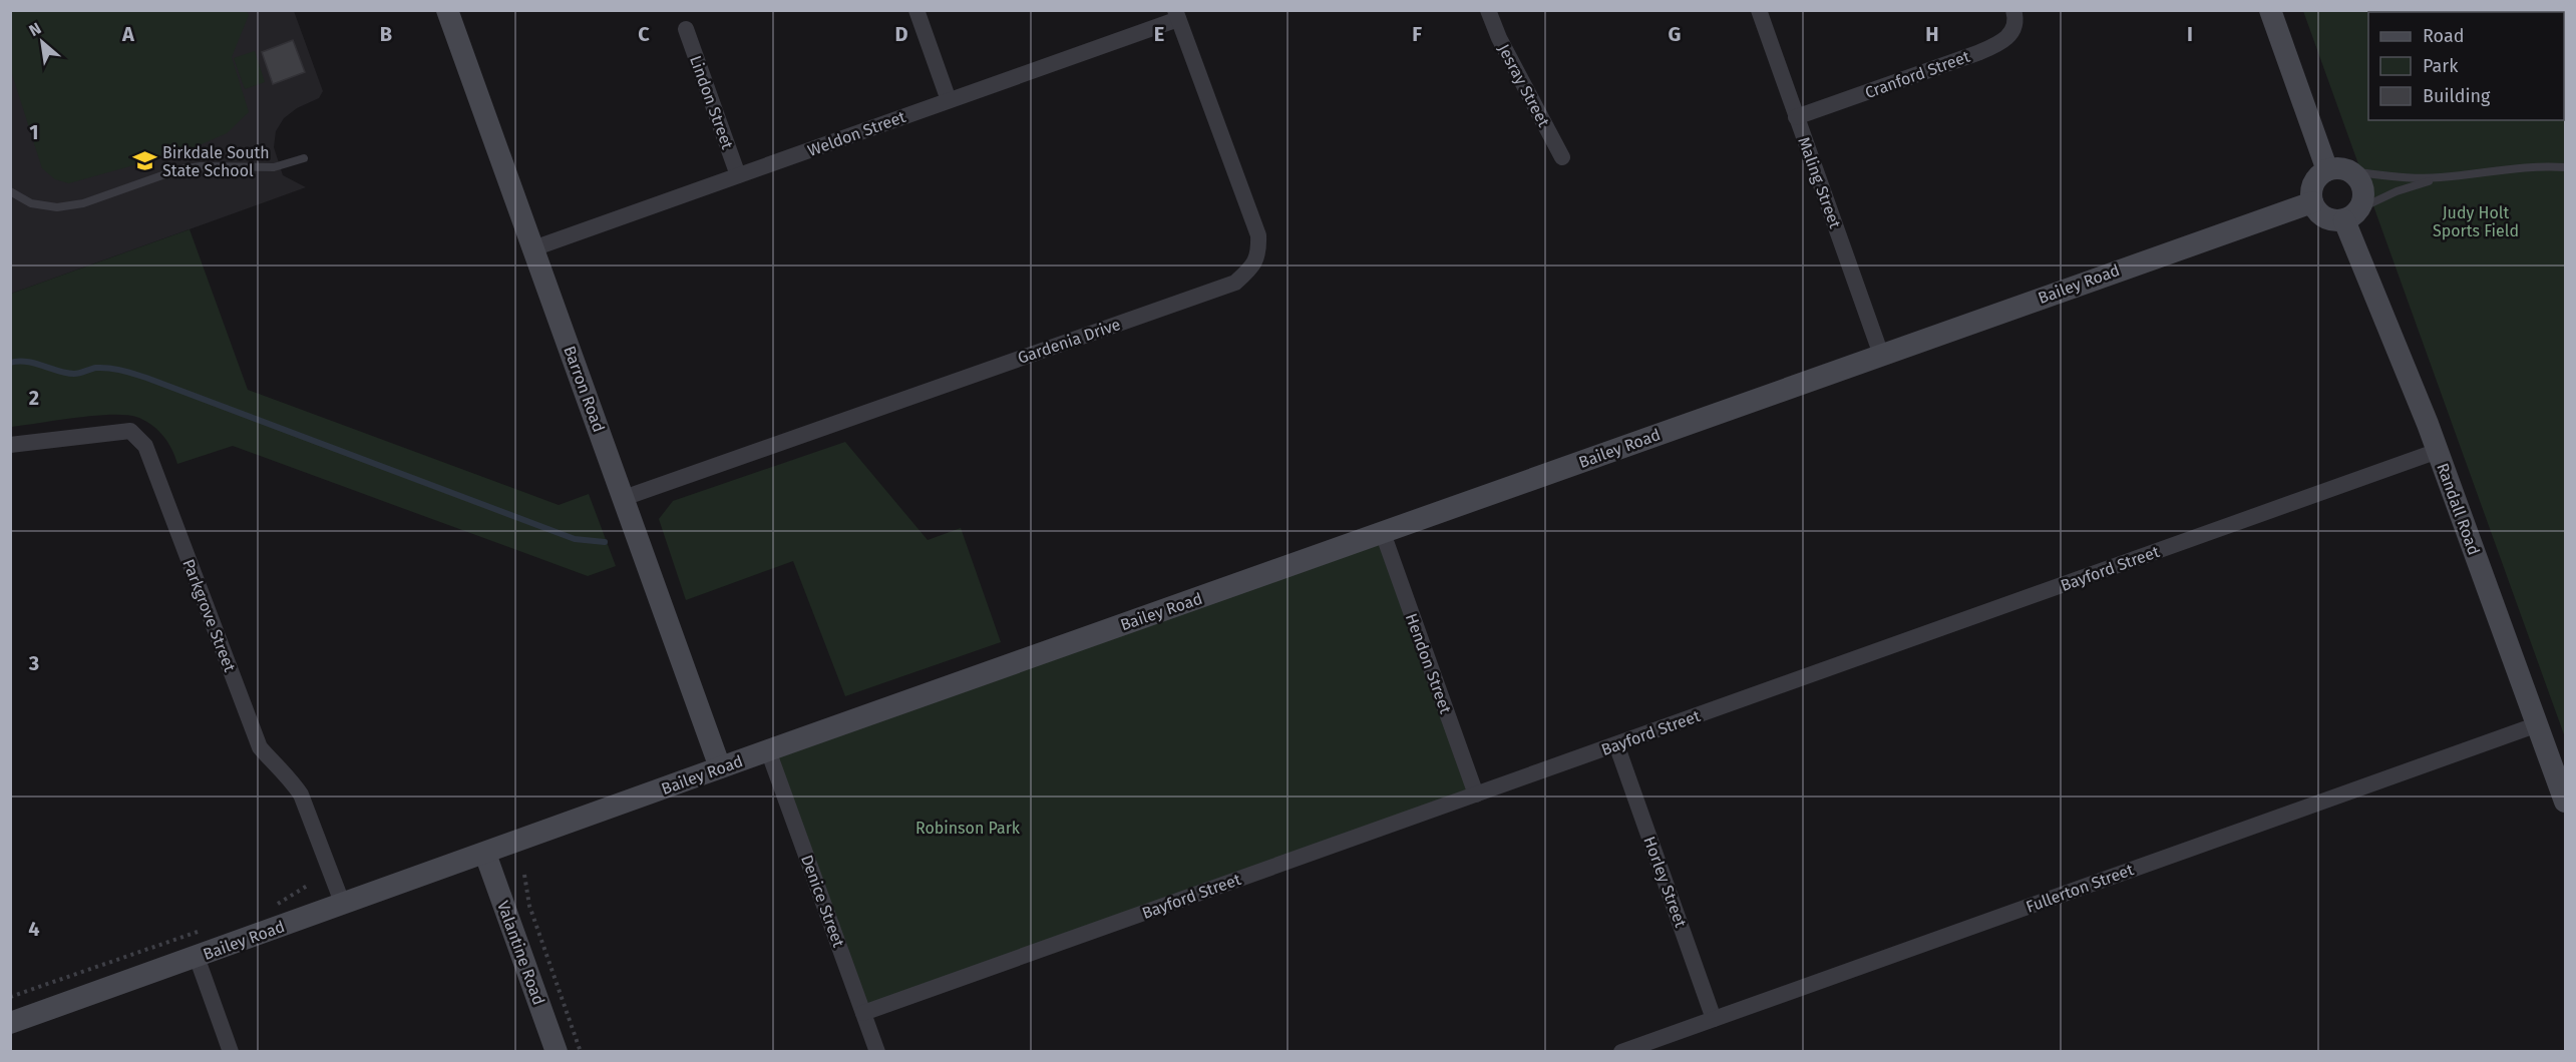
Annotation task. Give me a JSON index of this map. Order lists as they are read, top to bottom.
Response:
{
  "streets": {
    "street": [
      "Cranford Street",
      "Jesray Street",
      "Lindon Street",
      "Weldon Street",
      "Maling Street",
      "Bailey Road",
      "Gardenia Drive",
      "Barron Road",
      "Randall Road",
      "Bayford Street",
      "Parkgrove Street",
      "Hendon Street",
      "Horley Street",
      "Fullerton Street",
      "Denice Street",
      "Valantine Road"
    ]
  },
  "crossings": [
    ["Cranford Street", "Maling Street"],
    ["Lindon Street", "Weldon Street"],
    ["Weldon Street", "Gardenia Drive"],
    ["Weldon Street", "Barron Road"],
    ["Maling Street", "Bailey Road"],
    ["Bailey Road", "Barron Road"],
    ["Bailey Road", "Randall Road"],
    ["Bailey Road", "Parkgrove Street"],
    ["Bailey Road", "Hendon Street"],
    ["Bailey Road", "Denice Street"],
    ["Bailey Road", "Valantine Road"],
    ["Gardenia Drive", "Barron Road"],
    ["Randall Road", "Bayford Street"],
    ["Randall Road", "Fullerton Street"],
    ["Bayford Street", "Hendon Street"],
    ["Bayford Street", "Horley Street"],
    ["Bayford Street", "Denice Street"],
    ["Horley Street", "Fullerton Street"]
  ],
  "parks": ["Judy Holt Sports Field", "Robinson Park"],
  "places": {
    "school or university": ["Birkdale South State School"]
  },
  "legend": ["Road", "Park", "Building"],
  "north": "top left",
  "grid": {
    "columns": [
      "A",
      "B",
      "C",
      "D",
      "E",
      "F",
      "G",
      "H",
      "I"
    ],
    "rows": [
      "1",
      "2",
      "3",
      "4"
    ]
  }
}
